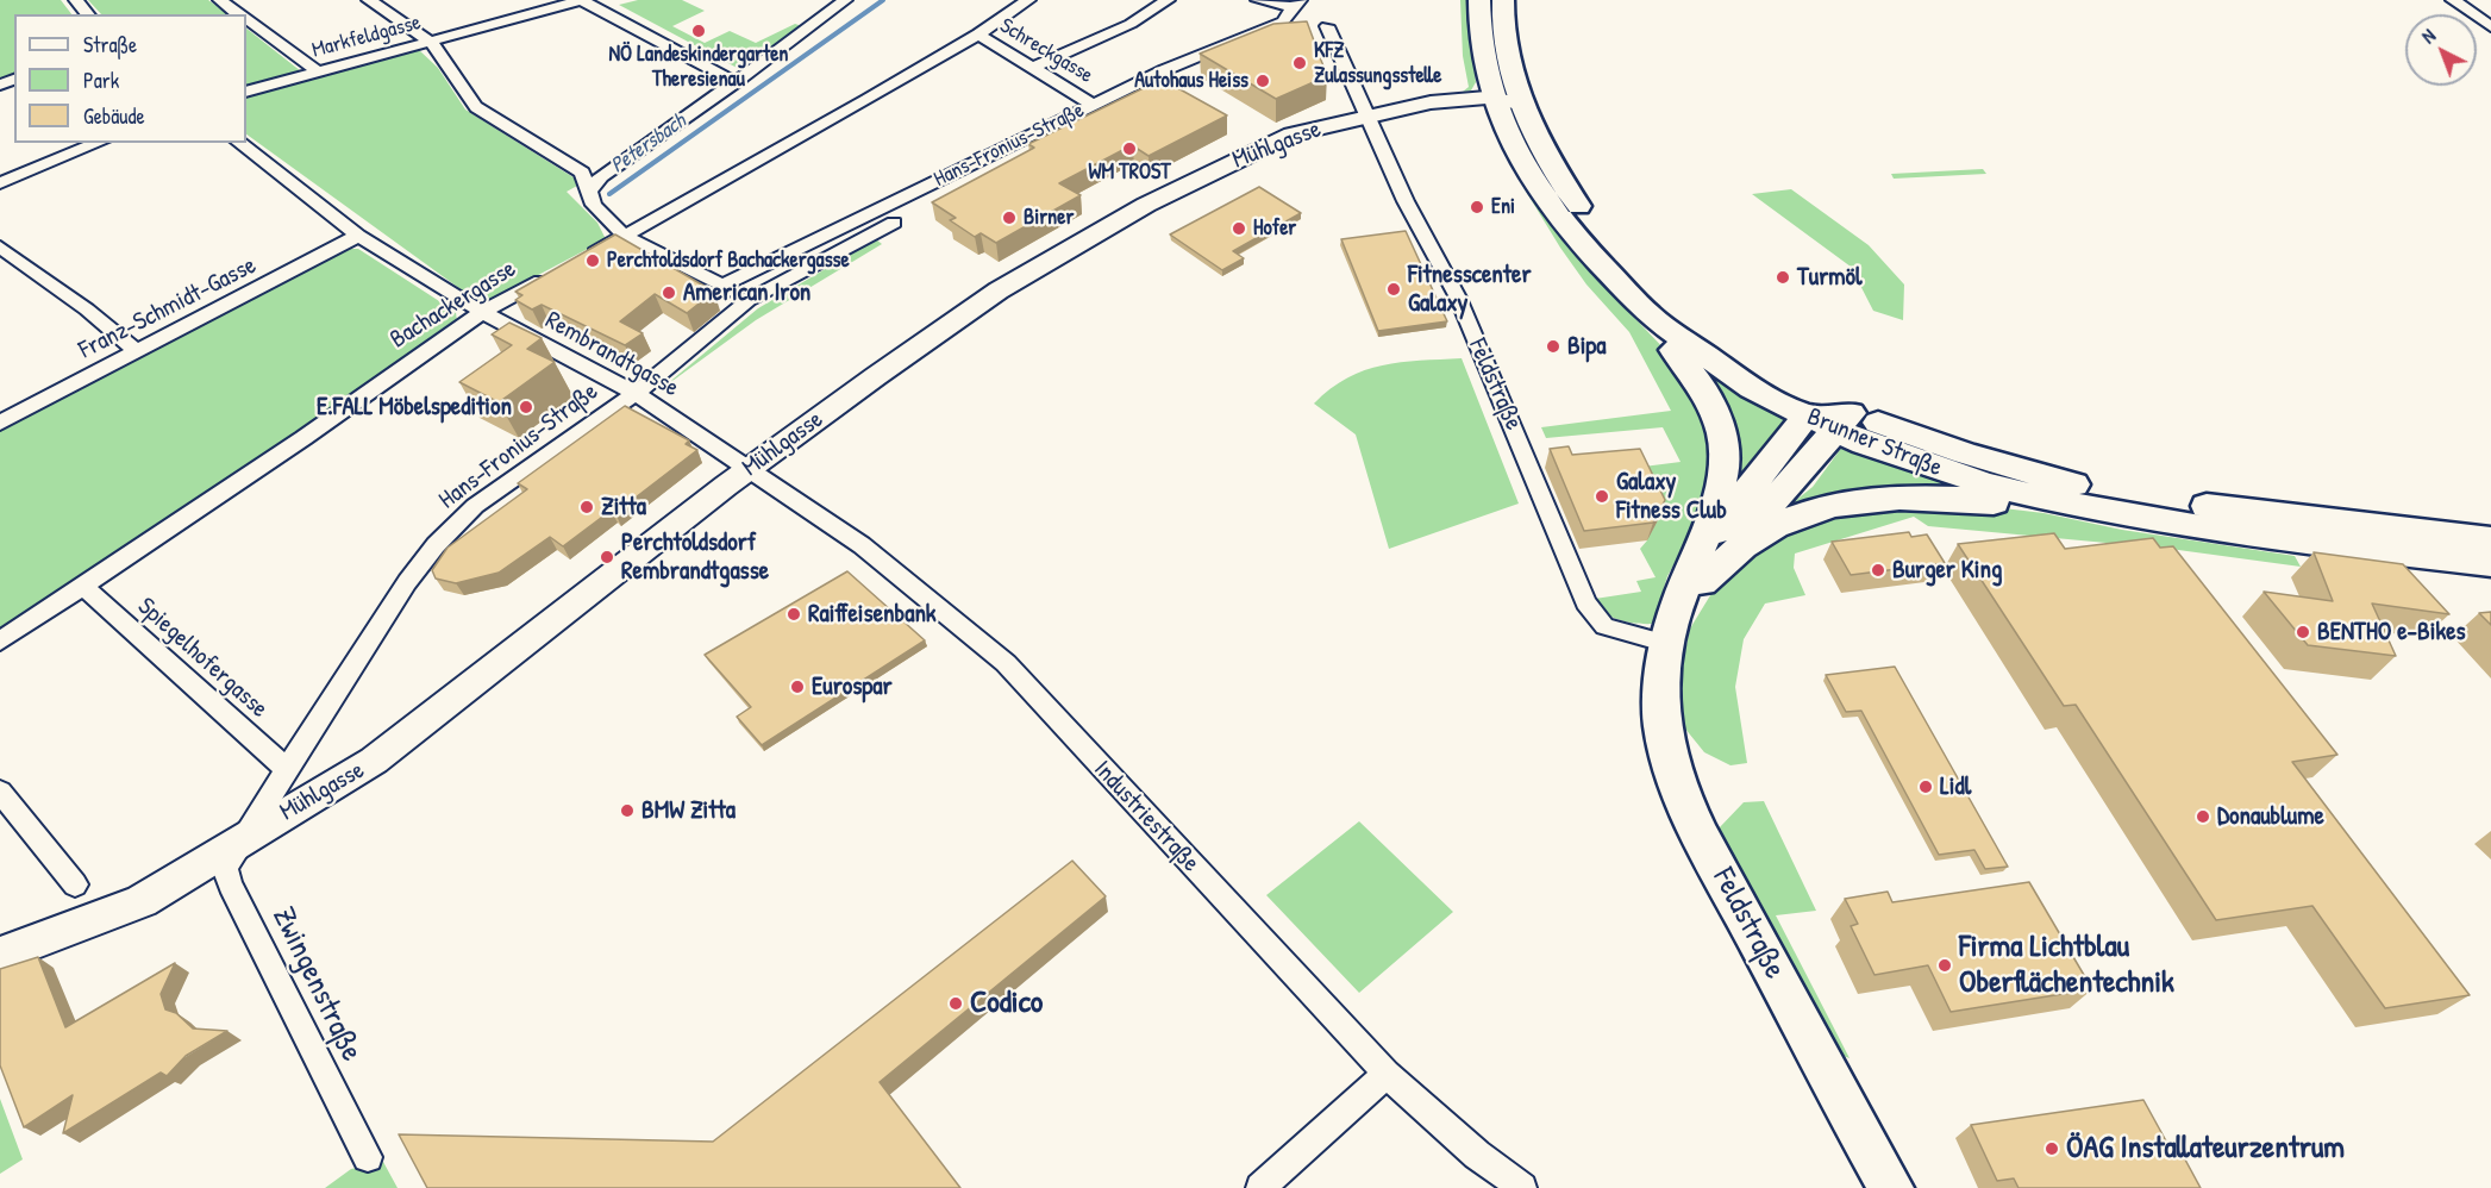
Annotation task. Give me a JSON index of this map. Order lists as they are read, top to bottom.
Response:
{
  "streets": {
    "main road": ["Feldstraße", "Brunner Straße"],
    "street": [
      "Markfeldgasse",
      "Schreckgasse",
      "Hans-Fronius-Straße",
      "Mühlgasse",
      "Bachackergasse",
      "Franz-Schmidt-Gasse",
      "Rembrandtgasse",
      "Spiegelhofergasse",
      "Industriestraße",
      "Zwingenstraße"
    ]
  },
  "crossings": [
    ["Schreckgasse", "Hans-Fronius-Straße"],
    ["Hans-Fronius-Straße", "Mühlgasse"],
    ["Hans-Fronius-Straße", "Rembrandtgasse"],
    ["Hans-Fronius-Straße", "Spiegelhofergasse"],
    ["Hans-Fronius-Straße", "Zwingenstraße"],
    ["Mühlgasse", "Rembrandtgasse"],
    ["Mühlgasse", "Feldstraße"],
    ["Mühlgasse", "Brunner Straße"],
    ["Mühlgasse", "Industriestraße"],
    ["Mühlgasse", "Zwingenstraße"],
    ["Bachackergasse", "Rembrandtgasse"],
    ["Bachackergasse", "Spiegelhofergasse"],
    ["Franz-Schmidt-Gasse", "Rembrandtgasse"],
    ["Rembrandtgasse", "Industriestraße"]
  ],
  "water": ["Petersbach"],
  "places": [
    "NÖ Landeskindergarten Theresienau",
    "KFZ Zulassungsstelle",
    "Autohaus Heiss",
    "WM TROST",
    "Eni",
    "Birner",
    "Hofer",
    "Perchtoldsdorf Bachackergasse",
    "Turmöl",
    "Fitnesscenter Galaxy",
    "American Iron",
    "Bipa",
    "E.FALL Möbelspedition",
    "Galaxy Fitness Club",
    "Zitta",
    "Perchtoldsdorf Rembrandtgasse",
    "Burger King",
    "Raiffeisenbank",
    "BENTHO e-Bikes",
    "Eurospar",
    "Lidl",
    "BMW Zitta",
    "Donaublume",
    "Firma Lichtblau Oberflächentechnik",
    "Codico",
    "ÖAG Installateurzentrum"
  ],
  "legend": ["Straße", "Park", "Gebäude"],
  "north": "top left"
}
